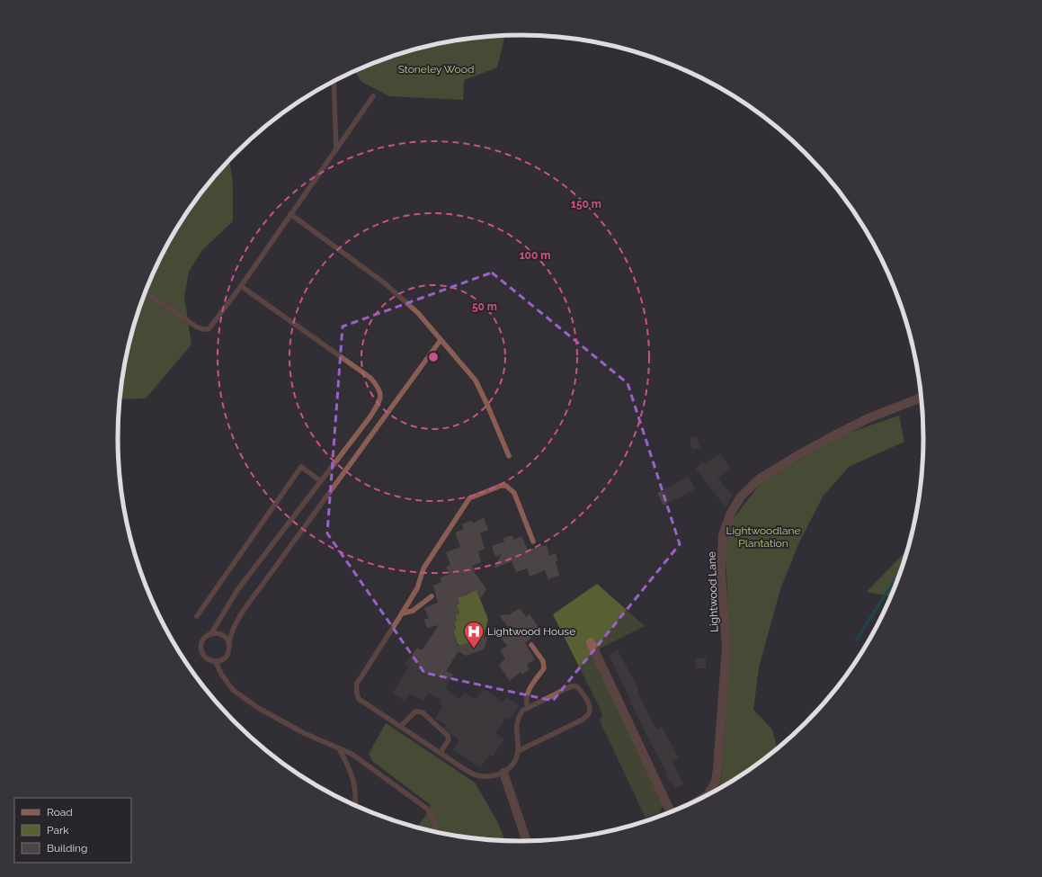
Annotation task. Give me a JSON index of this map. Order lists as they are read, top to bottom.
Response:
{
  "streets": {
    "street": ["Lightwood Lane"]
  },
  "parks": ["Stoneley Wood", "Lightwoodlane Plantation"],
  "places": {
    "hospital": ["Lightwood House"]
  },
  "legend": ["Road", "Park", "Building"],
  "rings": ["150 m", "100 m", "50 m"]
}
